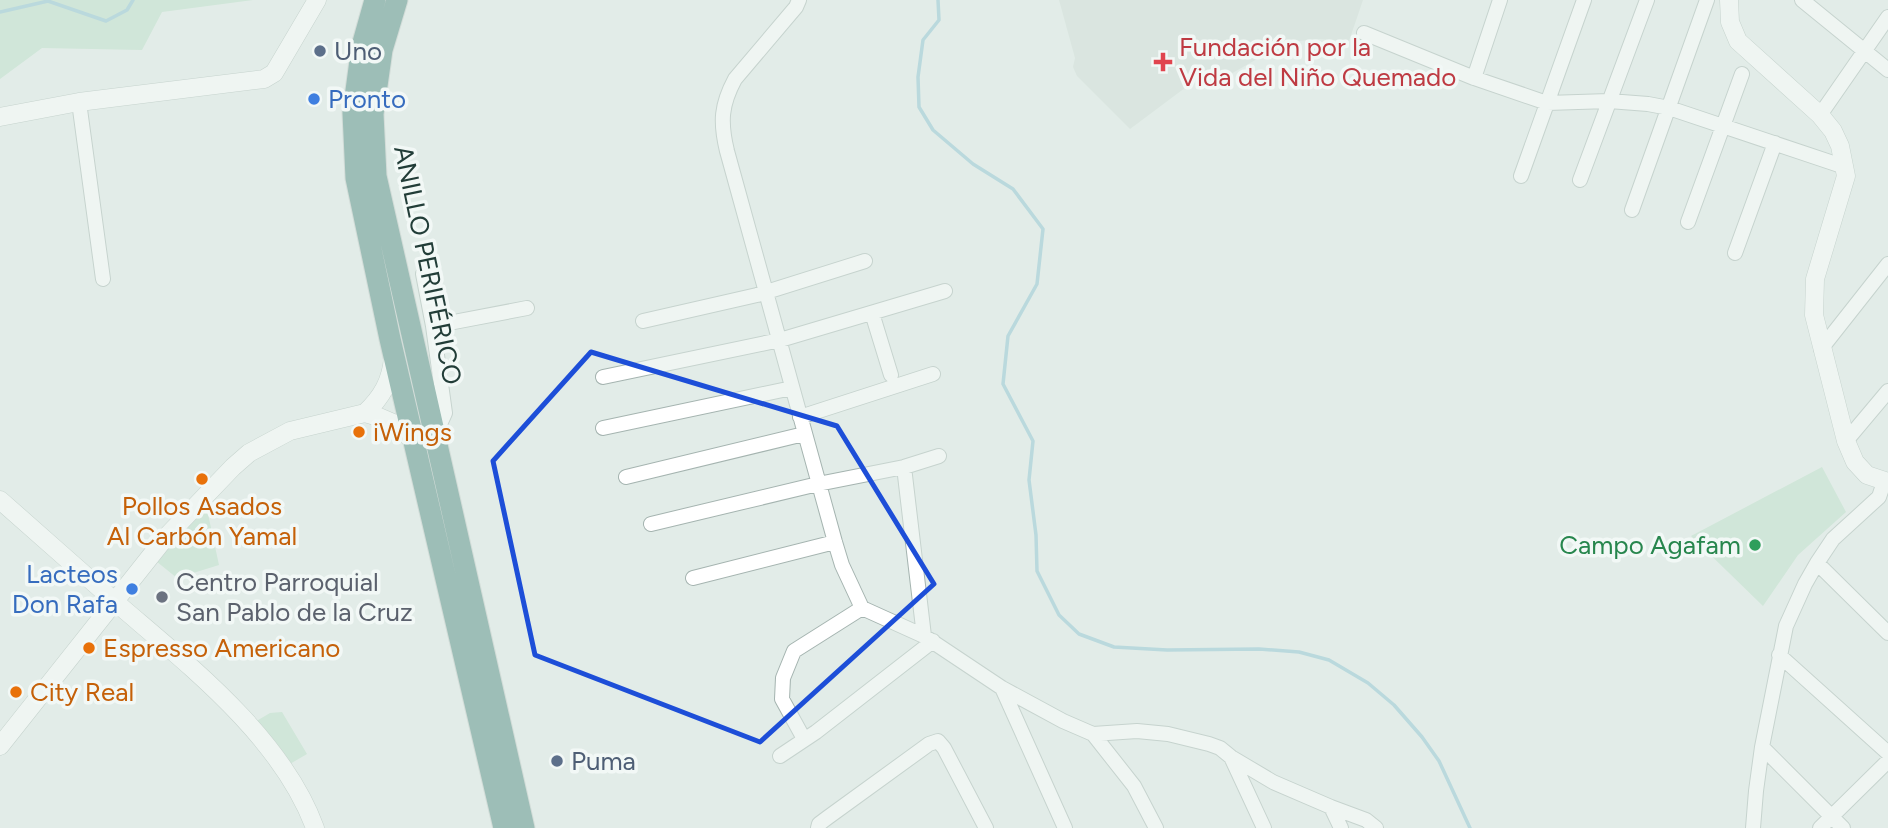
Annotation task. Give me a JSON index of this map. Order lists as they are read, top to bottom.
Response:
{
  "streets": {
    "highway": ["ANILLO PERIFÉRICO"]
  },
  "places": {
    "other": [
      "Uno",
      "Pronto",
      "iWings",
      "Pollos Asados Al Carbón Yamal",
      "Campo Agafam",
      "Lacteos Don Rafa",
      "Centro Parroquial San Pablo de la Cruz",
      "Espresso Americano",
      "City Real",
      "Puma"
    ],
    "health": ["Fundación por la Vida del Niño Quemado"]
  }
}
